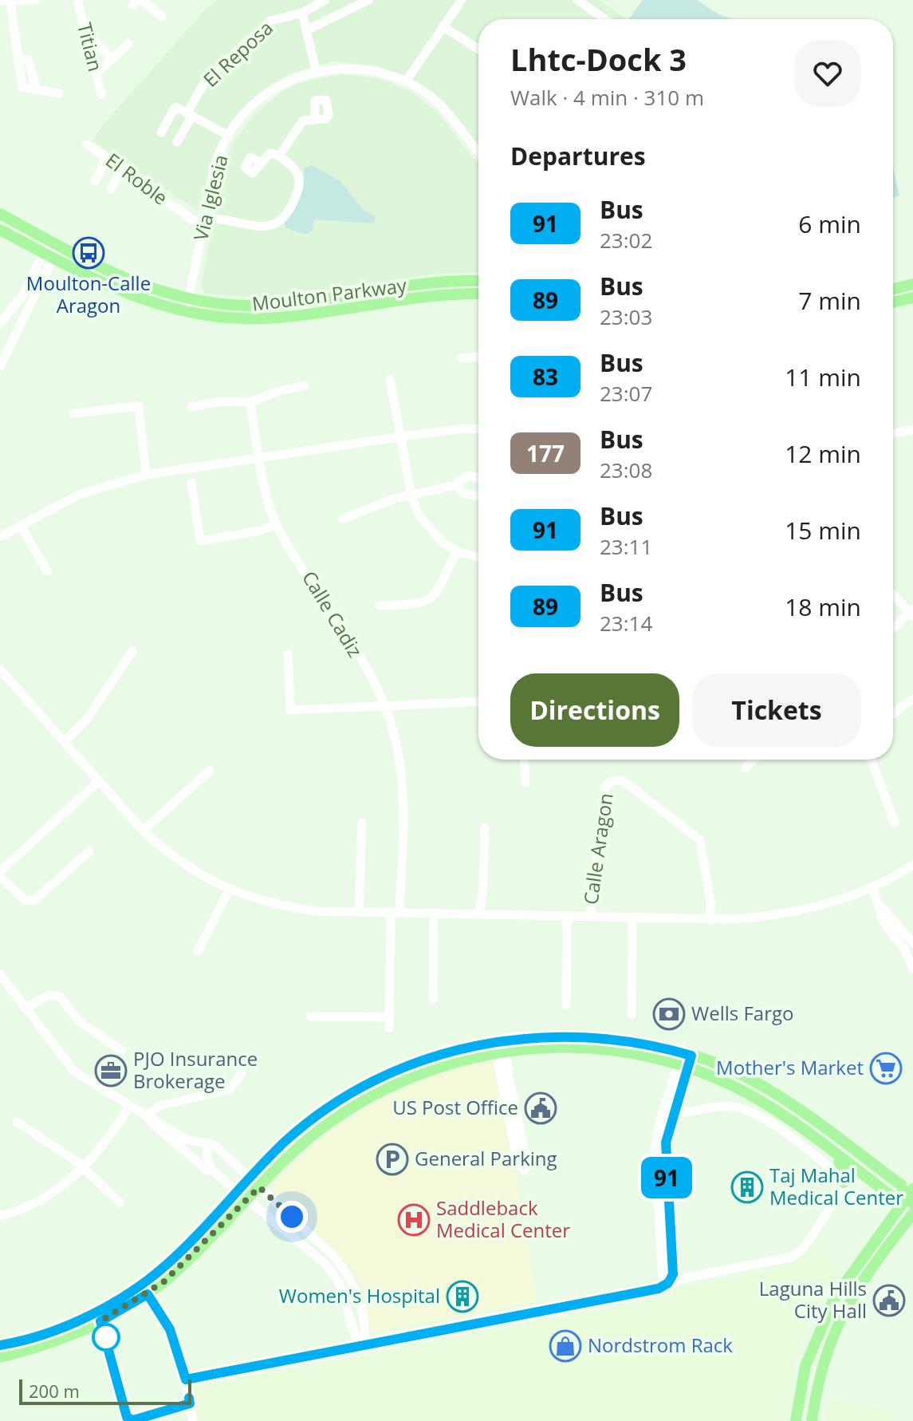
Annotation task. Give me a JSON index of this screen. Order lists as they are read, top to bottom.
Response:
{
  "streets": {
    "main road": ["Moulton Parkway"],
    "street": [
      "Titian",
      "El Reposa",
      "El Roble",
      "Via Iglesia",
      "Calle Cadiz",
      "Calle Aragon"
    ]
  },
  "crossings": [
    ["El Roble", "Via Iglesia"],
    ["Via Iglesia", "Moulton Parkway"],
    ["Calle Cadiz", "Calle Aragon"]
  ],
  "places": {
    "bus stop": ["Moulton-Calle Aragon"],
    "bank": ["Wells Fargo"],
    "supermarket": ["Mother's Market"],
    "office": ["PJO Insurance Brokerage"],
    "public building": ["US Post Office", "Laguna Hills City Hall"],
    "parking": ["General Parking"],
    "building": ["Taj Mahal Medical Center", "Women's Hospital"],
    "hospital": ["Saddleback Medical Center"],
    "shop": ["Nordstrom Rack"]
  },
  "lines": ["bus line 91"],
  "scale_bar": "200 m",
  "page": {
    "on_map": "91",
    "heading": [
      ["Lhtc-Dock 3", "Walk · 4 min · 310 m"],
      "Departures"
    ],
    "list": [
      {
        "mark": "91",
        "name": "Bus",
        "note": "23:02",
        "value": "6 min"
      },
      {
        "mark": "89",
        "name": "Bus",
        "note": "23:03",
        "value": "7 min"
      },
      {
        "mark": "83",
        "name": "Bus",
        "note": "23:07",
        "value": "11 min"
      },
      {
        "mark": "177",
        "name": "Bus",
        "note": "23:08",
        "value": "12 min"
      },
      {
        "mark": "91",
        "name": "Bus",
        "note": "23:11",
        "value": "15 min"
      },
      {
        "mark": "89",
        "name": "Bus",
        "note": "23:14",
        "value": "18 min"
      }
    ],
    "buttons": ["Directions", "Tickets"],
    "scale": "200 m"
  }
}
